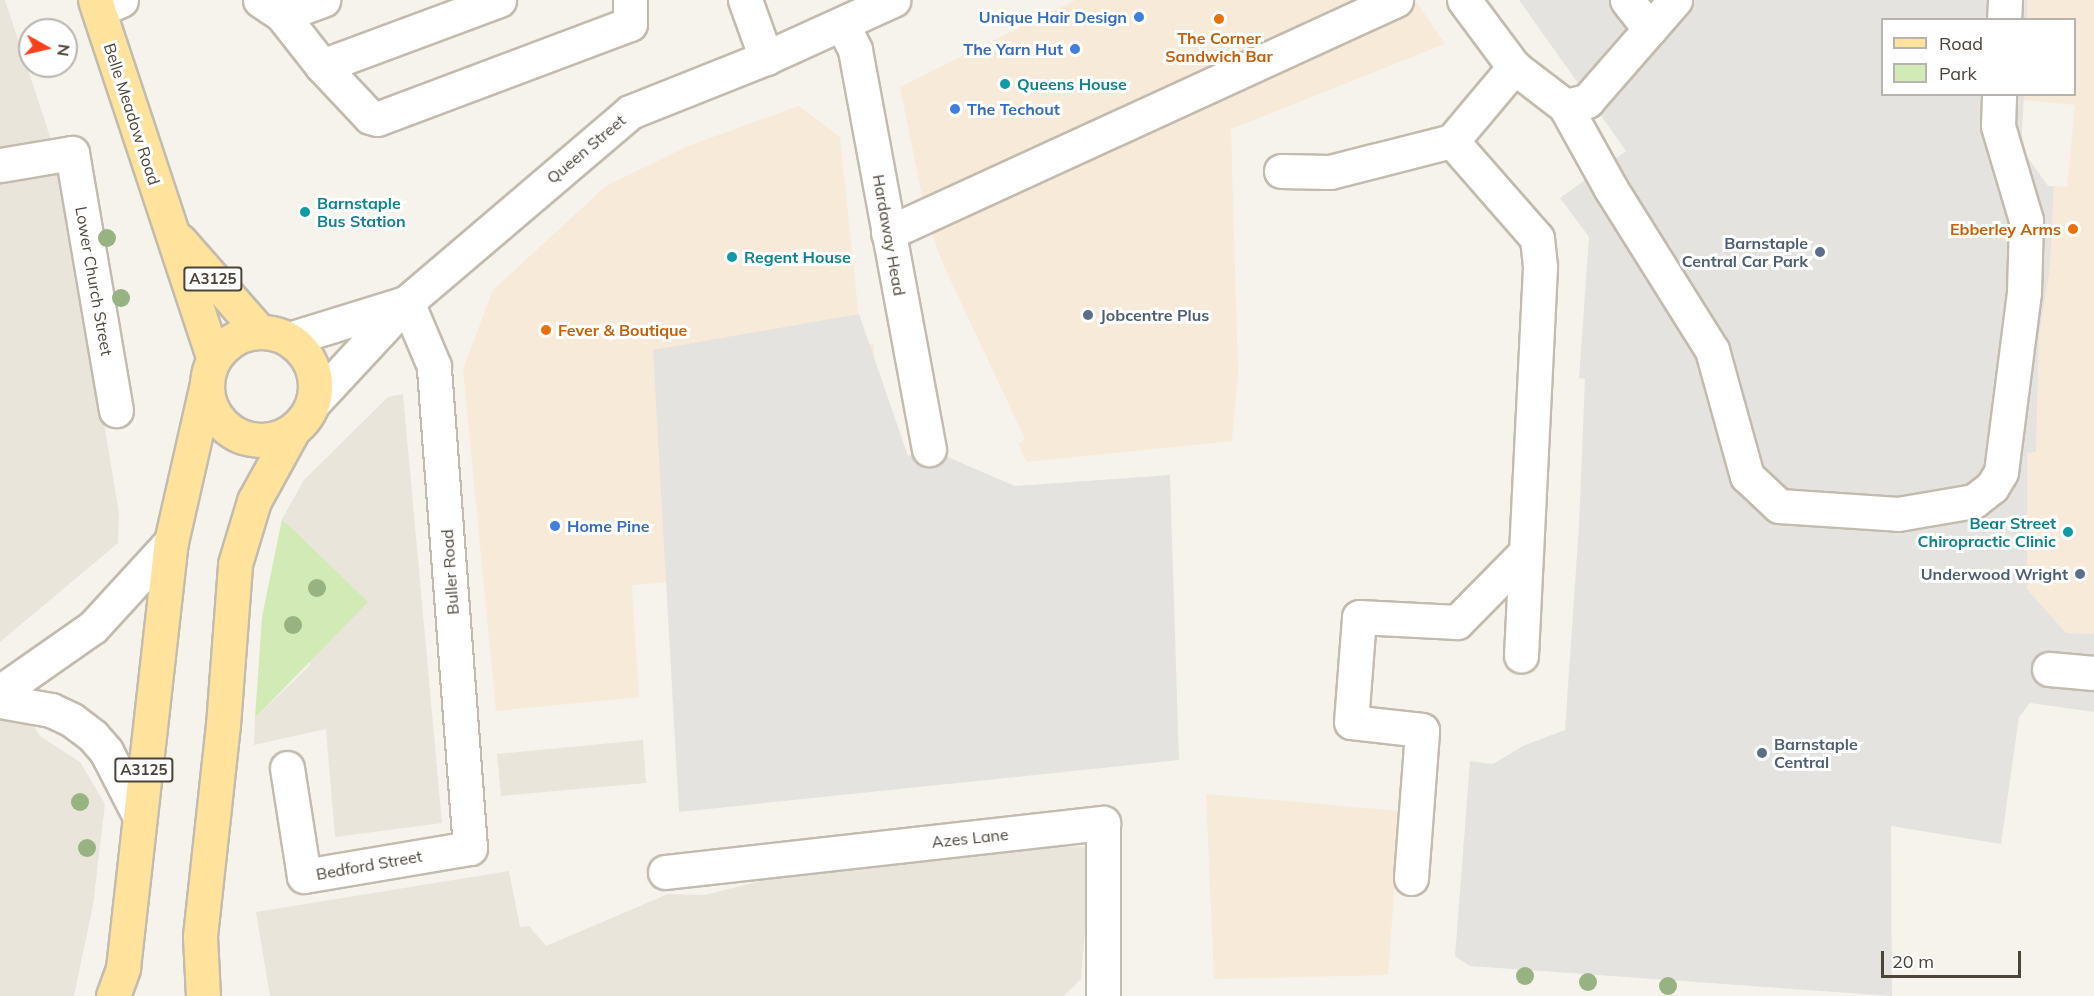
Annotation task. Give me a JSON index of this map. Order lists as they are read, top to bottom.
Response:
{
  "streets": {
    "main road": ["Belle Meadow Road", "A3125"],
    "street": [
      "Queen Street",
      "Hardaway Head",
      "Lower Church Street",
      "Buller Road",
      "Azes Lane",
      "Bedford Street"
    ]
  },
  "crossings": [
    ["Belle Meadow Road", "A3125"],
    ["Queen Street", "Hardaway Head"],
    ["Queen Street", "A3125"],
    ["Queen Street", "Buller Road"],
    ["Buller Road", "Bedford Street"]
  ],
  "places": [
    "Unique Hair Design",
    "The Corner Sandwich Bar",
    "The Yarn Hut",
    "Queens House",
    "The Techout",
    "Barnstaple Bus Station",
    "Ebberley Arms",
    "Barnstaple Central Car Park",
    "Regent House",
    "Jobcentre Plus",
    "Fever & Boutique",
    "Home Pine",
    "Bear Street Chiropractic Clinic",
    "Underwood Wright",
    "Barnstaple Central"
  ],
  "legend": ["Road", "Park"],
  "scale_bar": "20 m",
  "north": "right"
}
